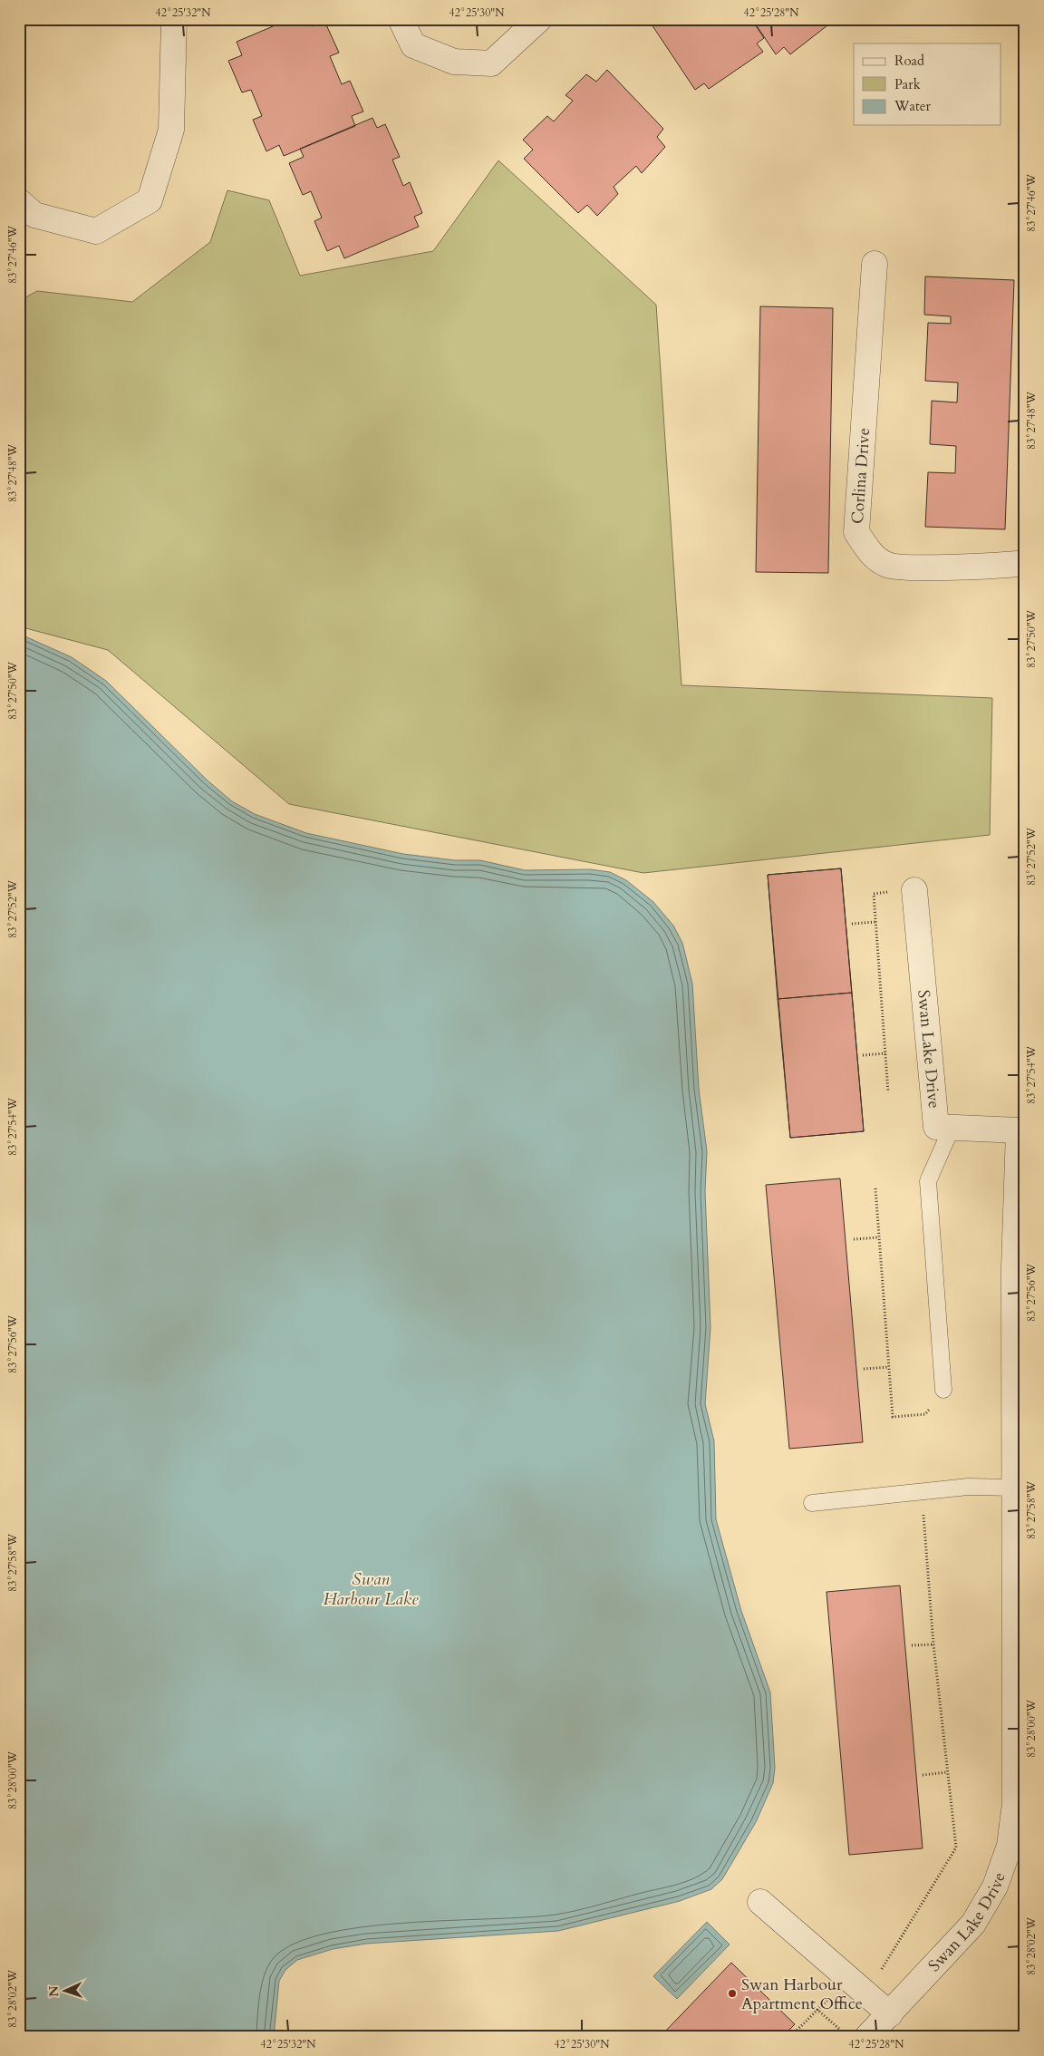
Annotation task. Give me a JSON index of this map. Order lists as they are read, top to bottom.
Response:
{
  "streets": {
    "street": ["Corlina Drive", "Swan Lake Drive"]
  },
  "water": ["Swan Harbour Lake"],
  "places": ["Swan Harbour Apartment Office"],
  "legend": ["Road", "Park", "Water"],
  "north": "left",
  "coordinates": [
    "42°25'32\"N",
    "42°25'30\"N",
    "42°25'28\"N",
    "83°27'46\"W",
    "83°27'48\"W",
    "83°27'50\"W",
    "83°27'52\"W",
    "83°27'54\"W",
    "83°27'56\"W",
    "83°27'58\"W",
    "83°28'00\"W",
    "83°28'02\"W"
  ]
}
